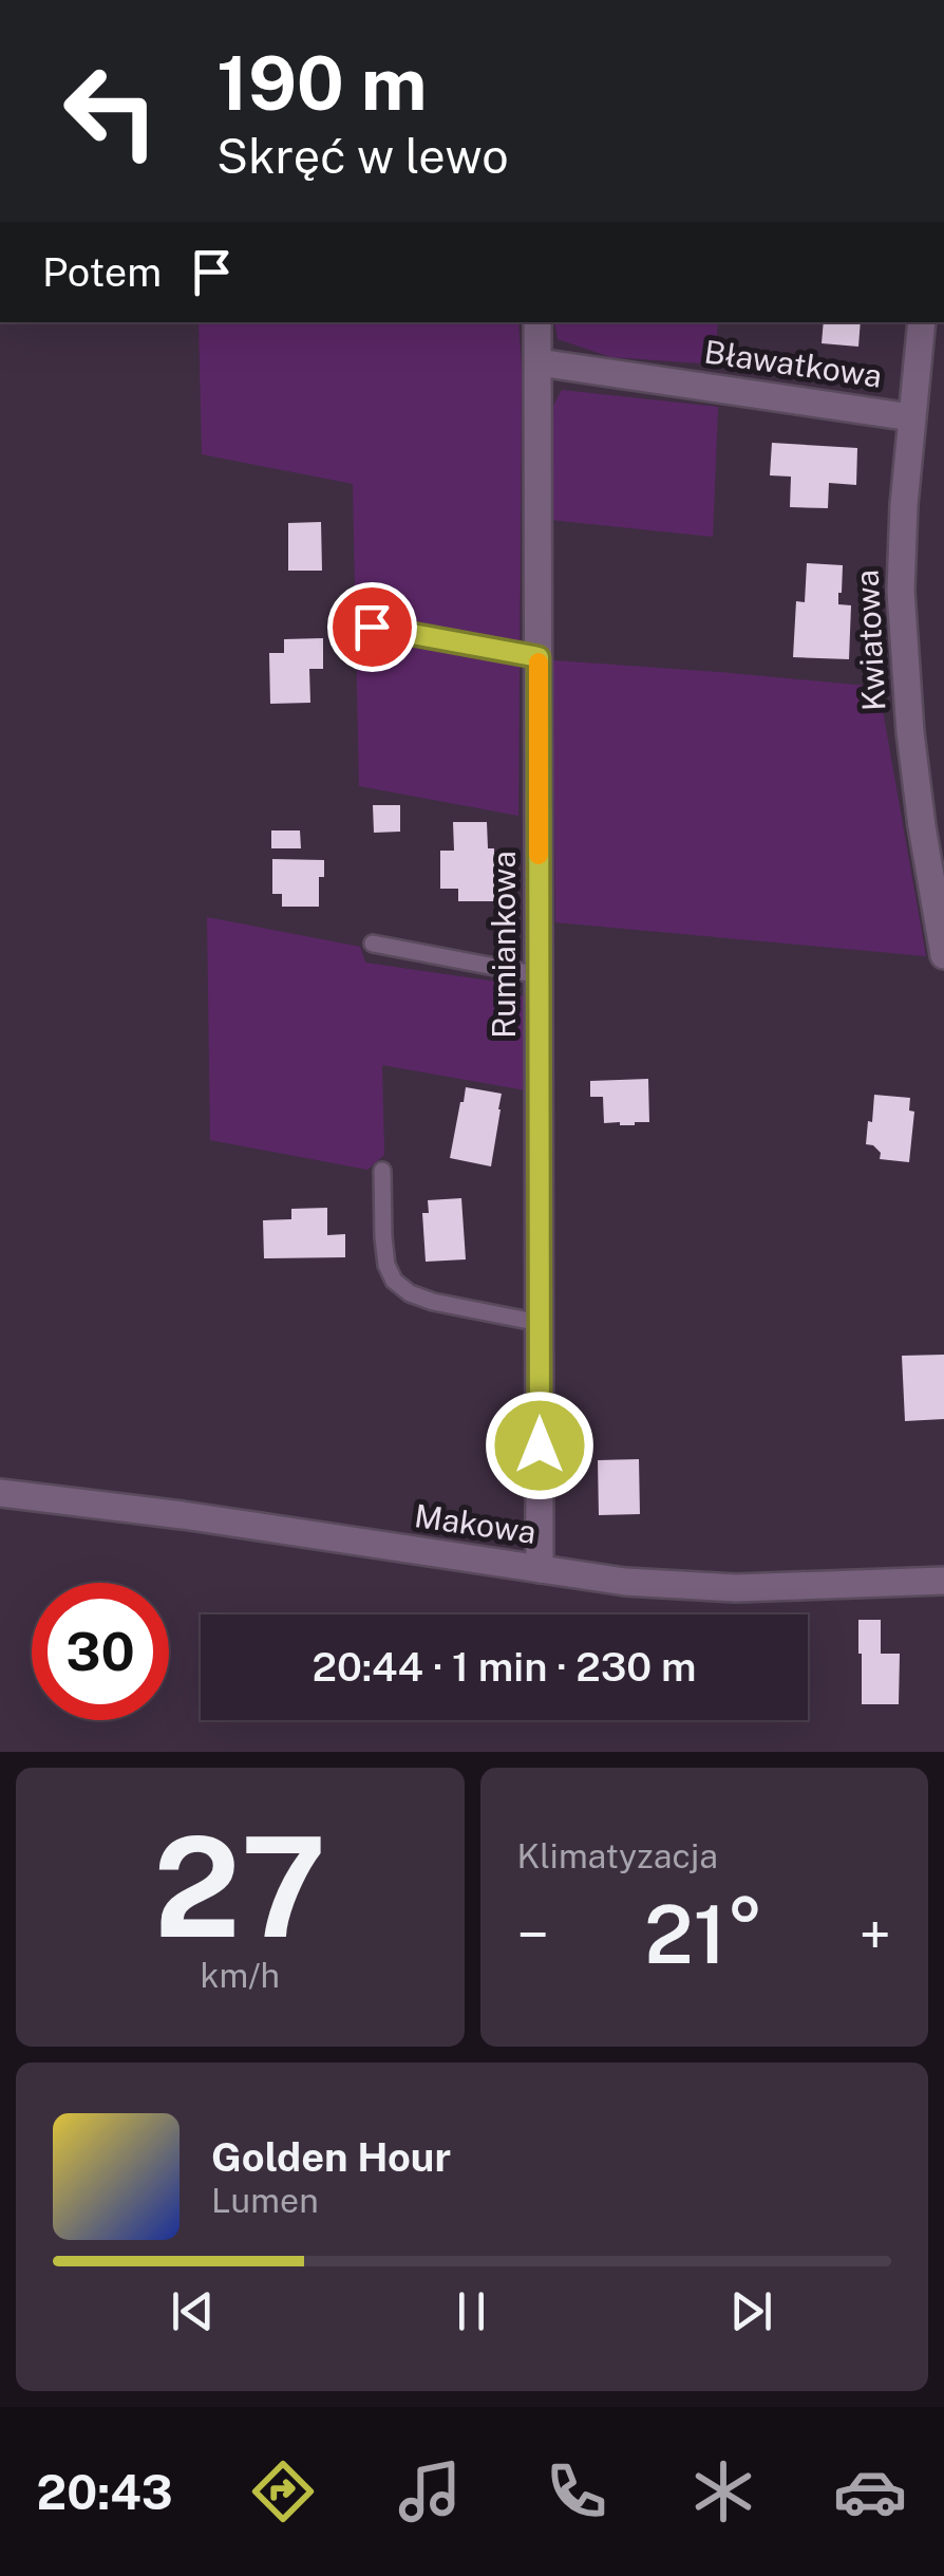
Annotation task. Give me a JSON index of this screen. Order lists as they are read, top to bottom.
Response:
{
  "streets": {
    "street": [
      "Bławatkowa",
      "Kwiatowa",
      "Rumiankowa",
      "Makowa"
    ]
  },
  "crossings": [
    ["Bławatkowa", "Kwiatowa"],
    ["Bławatkowa", "Rumiankowa"],
    ["Rumiankowa", "Makowa"]
  ],
  "page": {
    "turn": ["190 m", "Skręć w lewo"],
    "then": "Potem",
    "limit": "30",
    "trip": "20:44 · 1 min · 230 m",
    "tile": [
      ["27", "km/h"],
      "Klimatyzacja"
    ],
    "heat": ["−", "21°", "+"],
    "song": ["Golden Hour", "Lumen"],
    "tabs": "20:43"
  }
}
